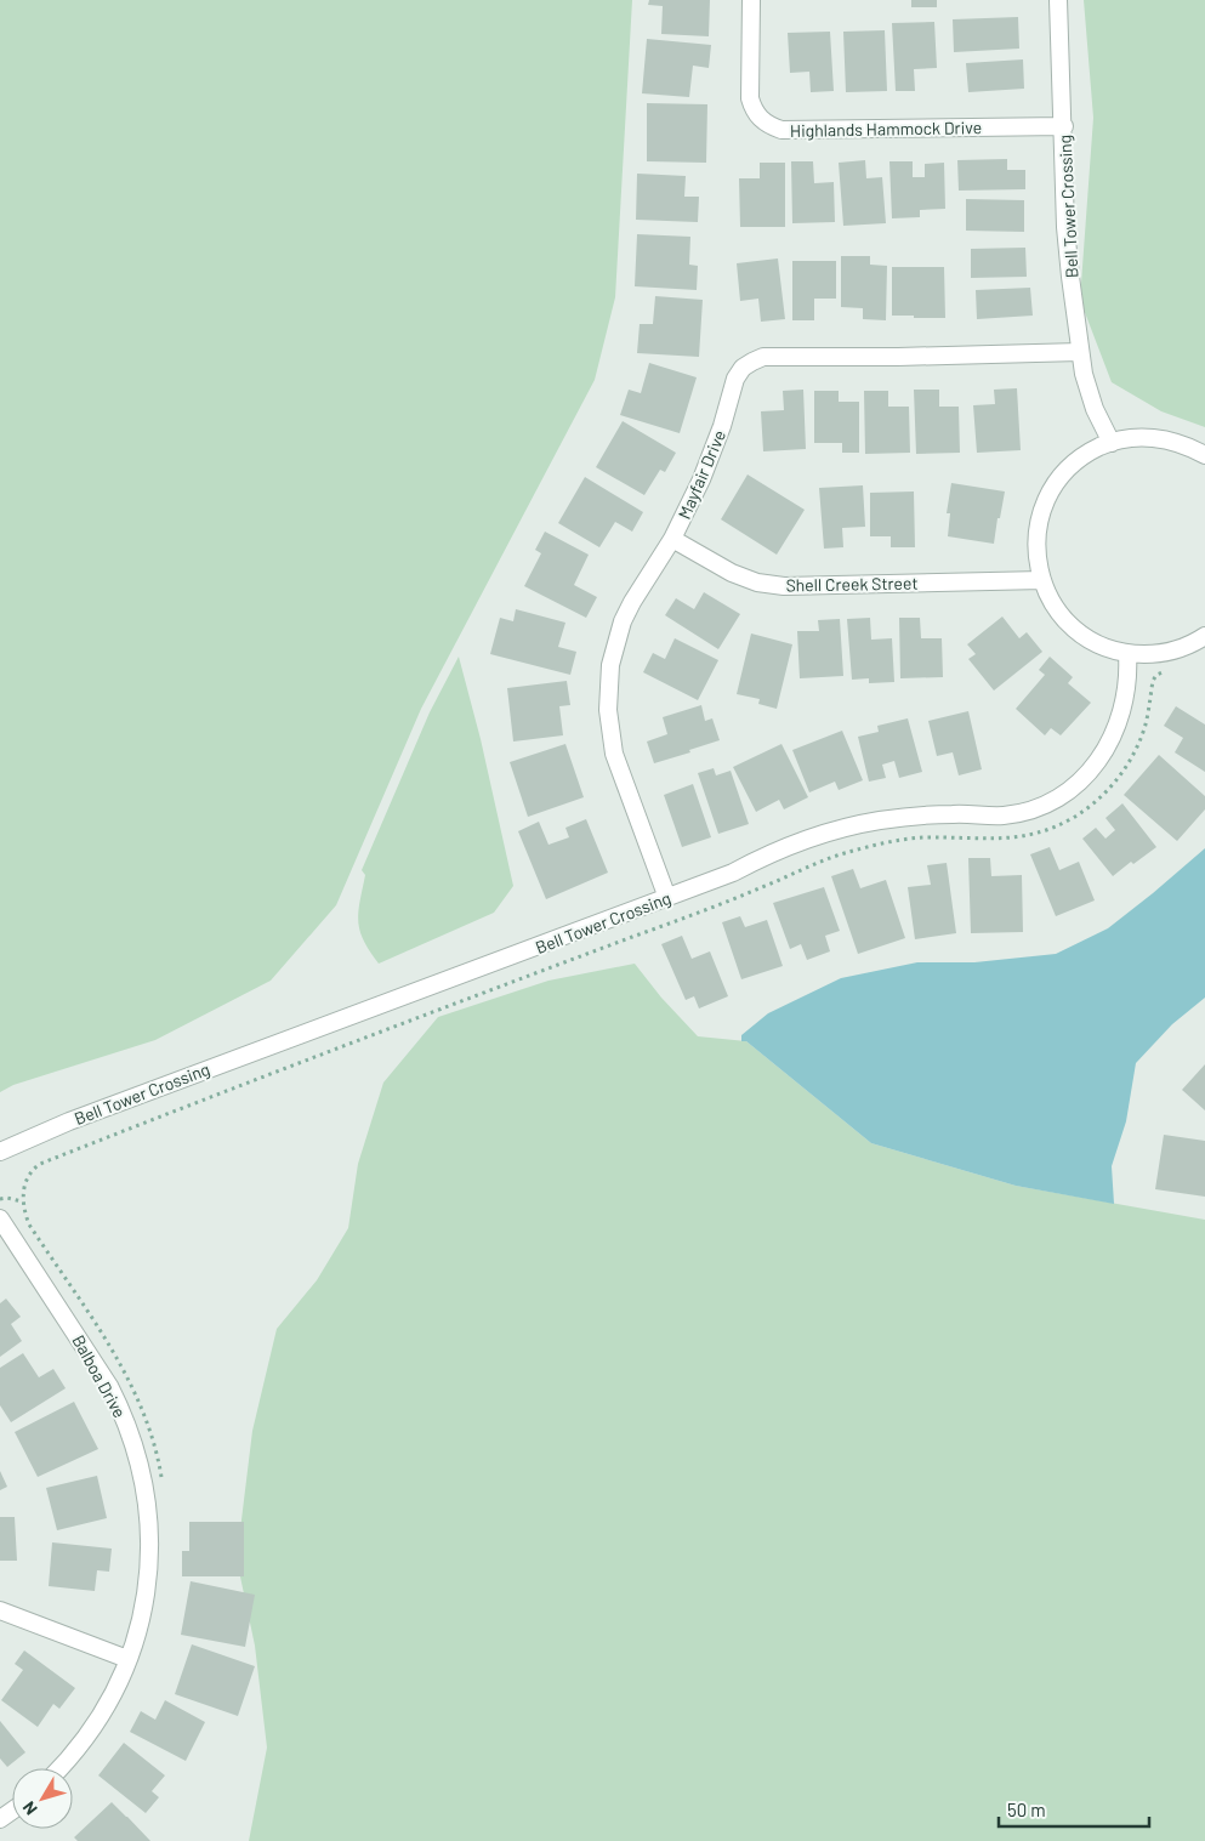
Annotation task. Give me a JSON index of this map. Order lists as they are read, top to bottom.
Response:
{
  "streets": {
    "street": [
      "Highlands Hammock Drive",
      "Bell Tower Crossing",
      "Mayfair Drive",
      "Shell Creek Street",
      "Balboa Drive"
    ]
  },
  "crossings": [
    ["Highlands Hammock Drive", "Bell Tower Crossing"],
    ["Bell Tower Crossing", "Mayfair Drive"],
    ["Mayfair Drive", "Shell Creek Street"]
  ],
  "scale_bar": "50 m",
  "north": "bottom left"
}
